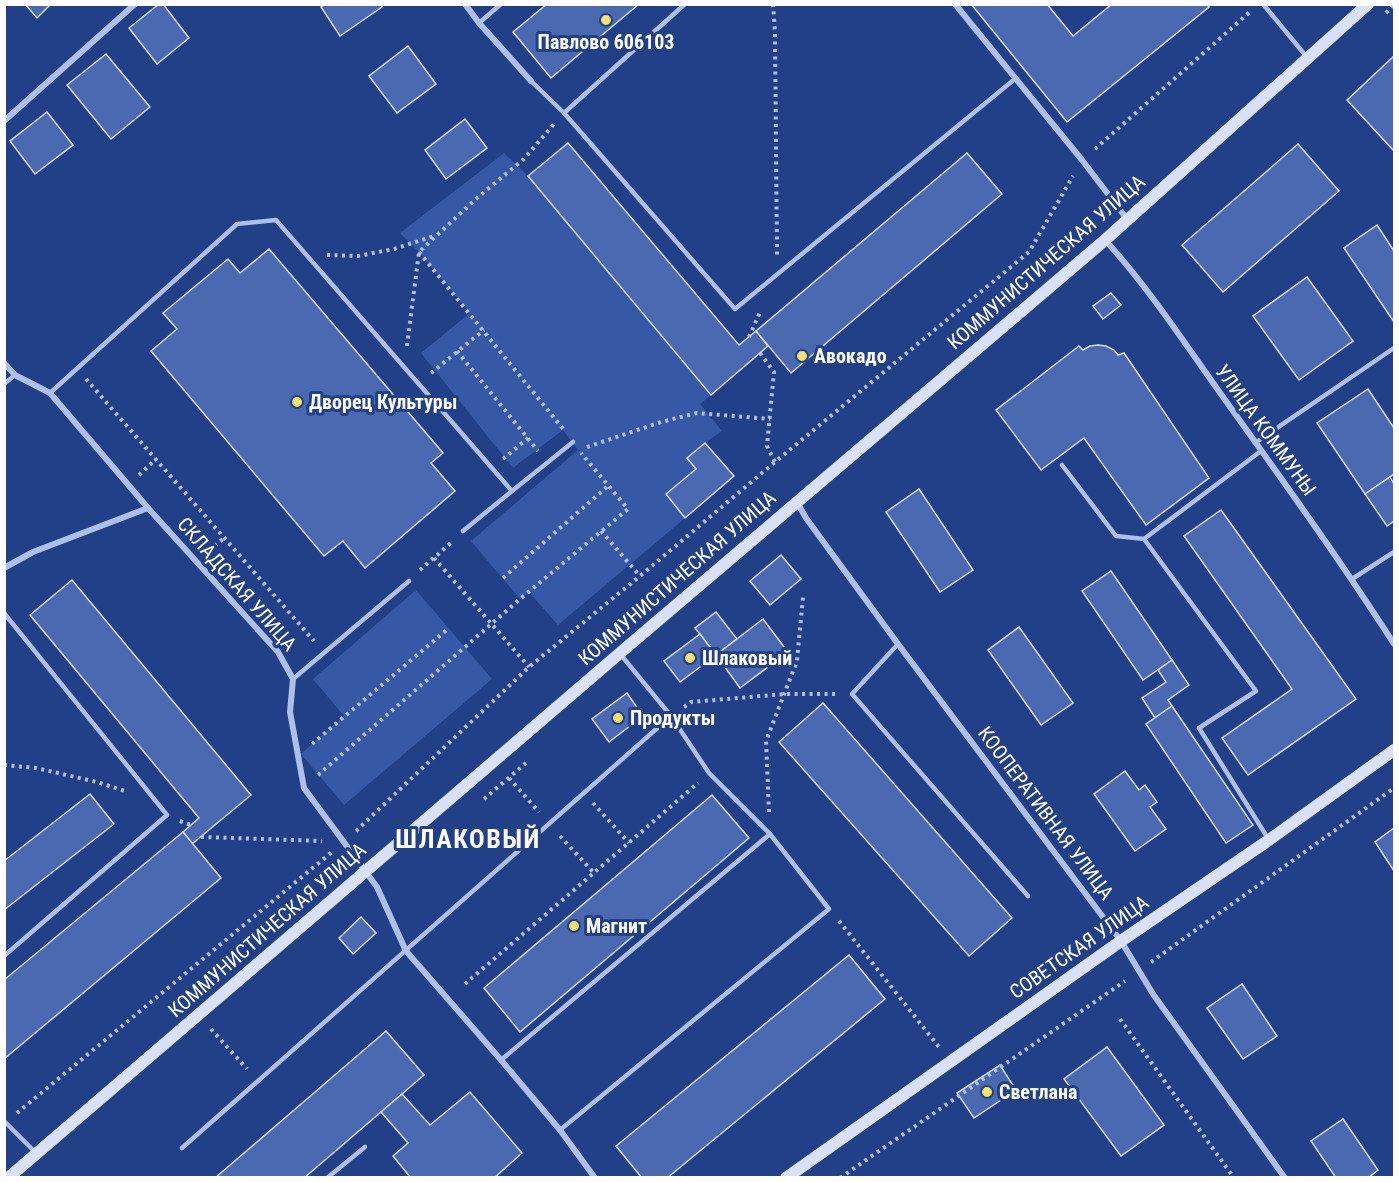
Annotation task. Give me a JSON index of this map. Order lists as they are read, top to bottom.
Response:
{
  "streets": {
    "main road": ["КОММУНИСТИЧЕСКАЯ УЛИЦА", "СОВЕТСКАЯ УЛИЦА"],
    "street": ["УЛИЦА КОММУНЫ", "СКЛАДСКАЯ УЛИЦА", "КООПЕРАТИВНАЯ УЛИЦА"]
  },
  "crossings": [
    ["КОММУНИСТИЧЕСКАЯ УЛИЦА", "УЛИЦА КОММУНЫ"],
    ["КОММУНИСТИЧЕСКАЯ УЛИЦА", "СКЛАДСКАЯ УЛИЦА"],
    ["КОММУНИСТИЧЕСКАЯ УЛИЦА", "КООПЕРАТИВНАЯ УЛИЦА"],
    ["КООПЕРАТИВНАЯ УЛИЦА", "СОВЕТСКАЯ УЛИЦА"]
  ],
  "districts": ["ШЛАКОВЫЙ"],
  "places": [
    "Павлово 606103",
    "Авокадо",
    "Дворец Культуры",
    "Шлаковый",
    "Продукты",
    "Магнит",
    "Светлана"
  ]
}
